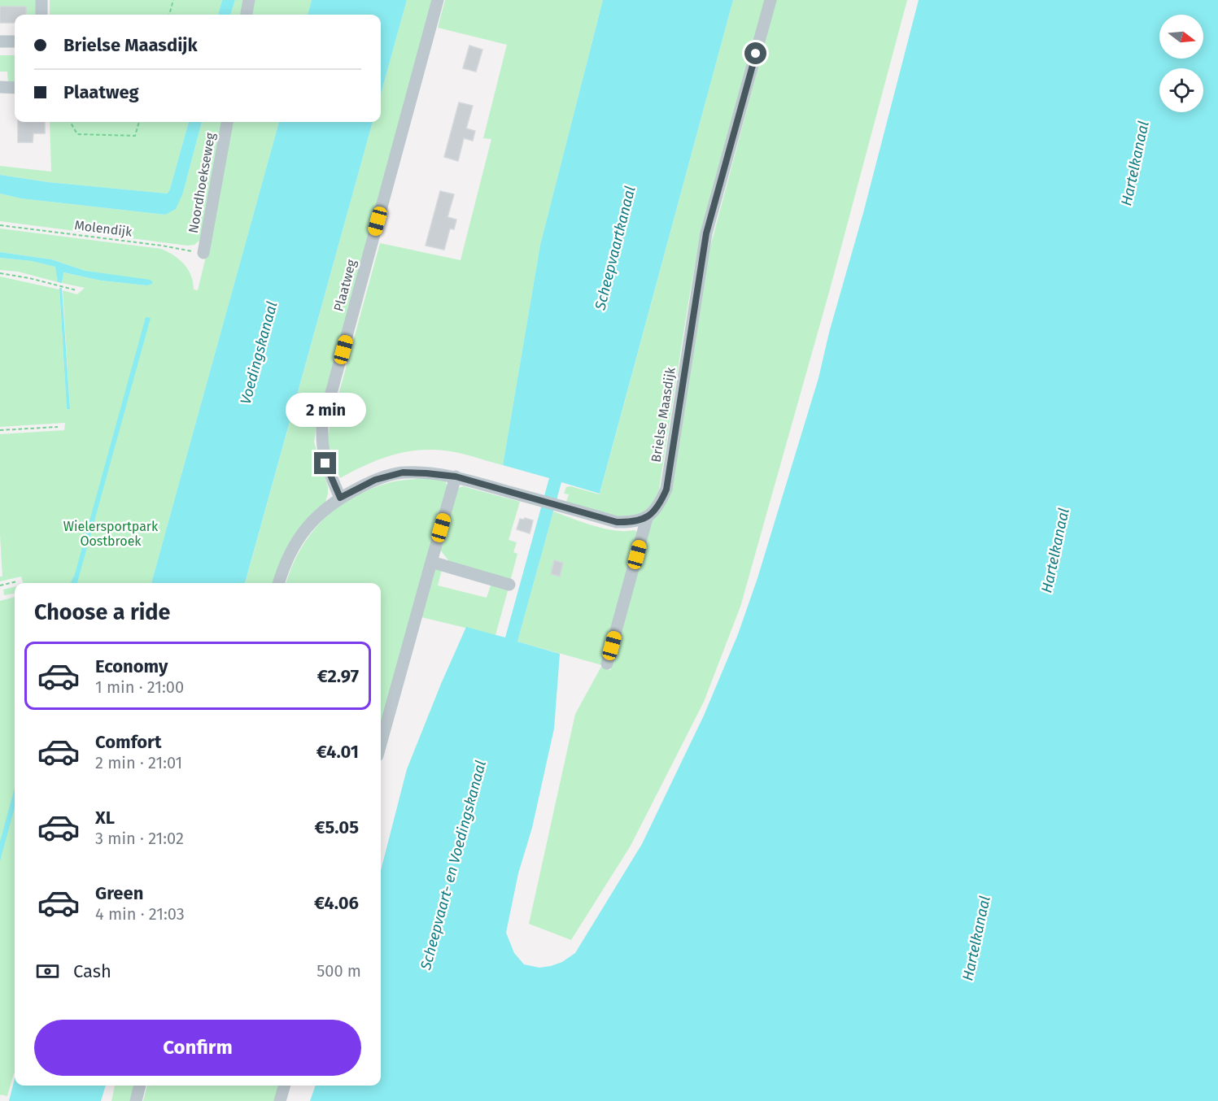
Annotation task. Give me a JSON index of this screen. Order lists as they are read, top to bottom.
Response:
{
  "streets": {
    "street": ["Noordhoekseweg", "Plaatweg", "Brielse Maasdijk"],
    "path": ["Molendijk"]
  },
  "crossings": [
    ["Noordhoekseweg", "Molendijk"]
  ],
  "water": [
    "Hartelkanaal",
    "Scheepvaartkanaal",
    "Voedingskanaal",
    "Scheepvaart- en Voedingskanaal"
  ],
  "parks": ["Wielersportpark Oostbroek"],
  "north": "right",
  "page": {
    "banner": ["Brielse Maasdijk", "Plaatweg"],
    "bubble": "2 min",
    "heading": "Choose a ride",
    "list": [
      {
        "name": "Economy",
        "note": "1 min · 21:00",
        "value": "€2.97"
      },
      {
        "name": "Comfort",
        "note": "2 min · 21:01",
        "value": "€4.01"
      },
      {
        "name": "XL",
        "note": "3 min · 21:02",
        "value": "€5.05"
      },
      {
        "name": "Green",
        "note": "4 min · 21:03",
        "value": "€4.06"
      }
    ],
    "pay": ["Cash", "500 m"],
    "buttons": "Confirm"
  }
}
